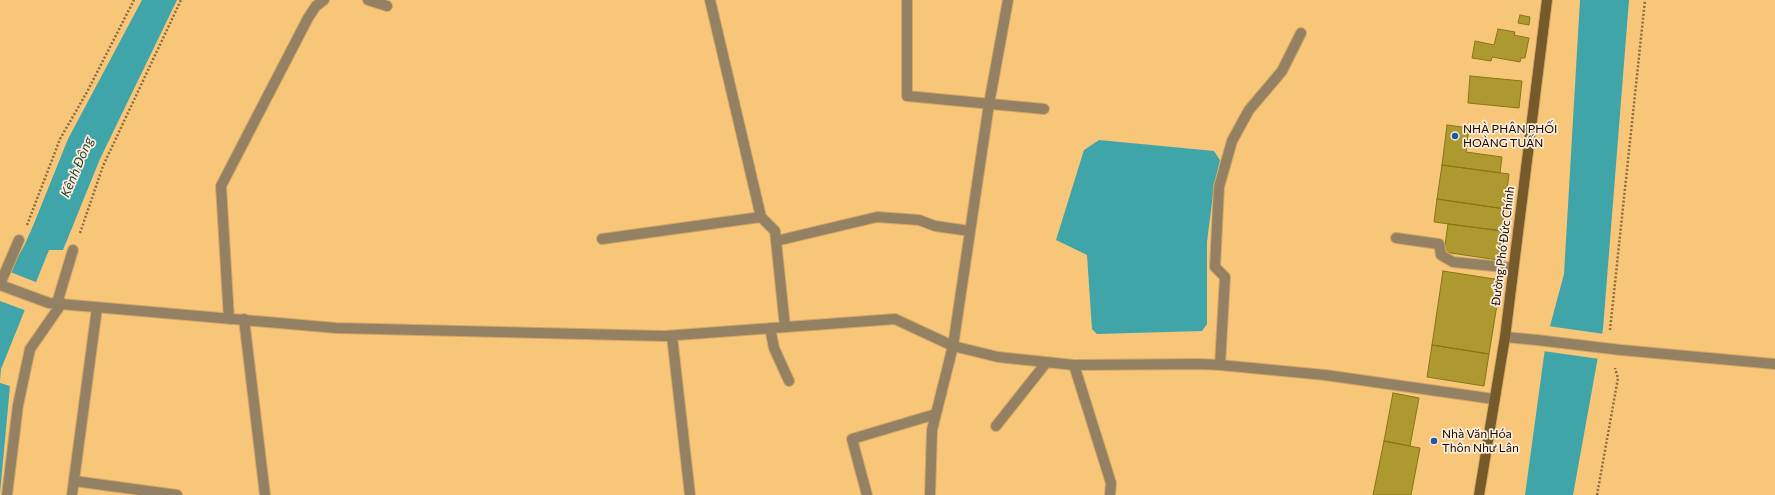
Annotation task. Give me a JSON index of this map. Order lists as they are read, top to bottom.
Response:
{
  "streets": {
    "main road": ["Đường Phó Đức Chính"]
  },
  "water": ["Kênh Đông"],
  "places": ["NHÀ PHÂN PHỐI HOÀNG TUẤN", "Nhà Văn Hóa Thôn Như Lân"]
}
